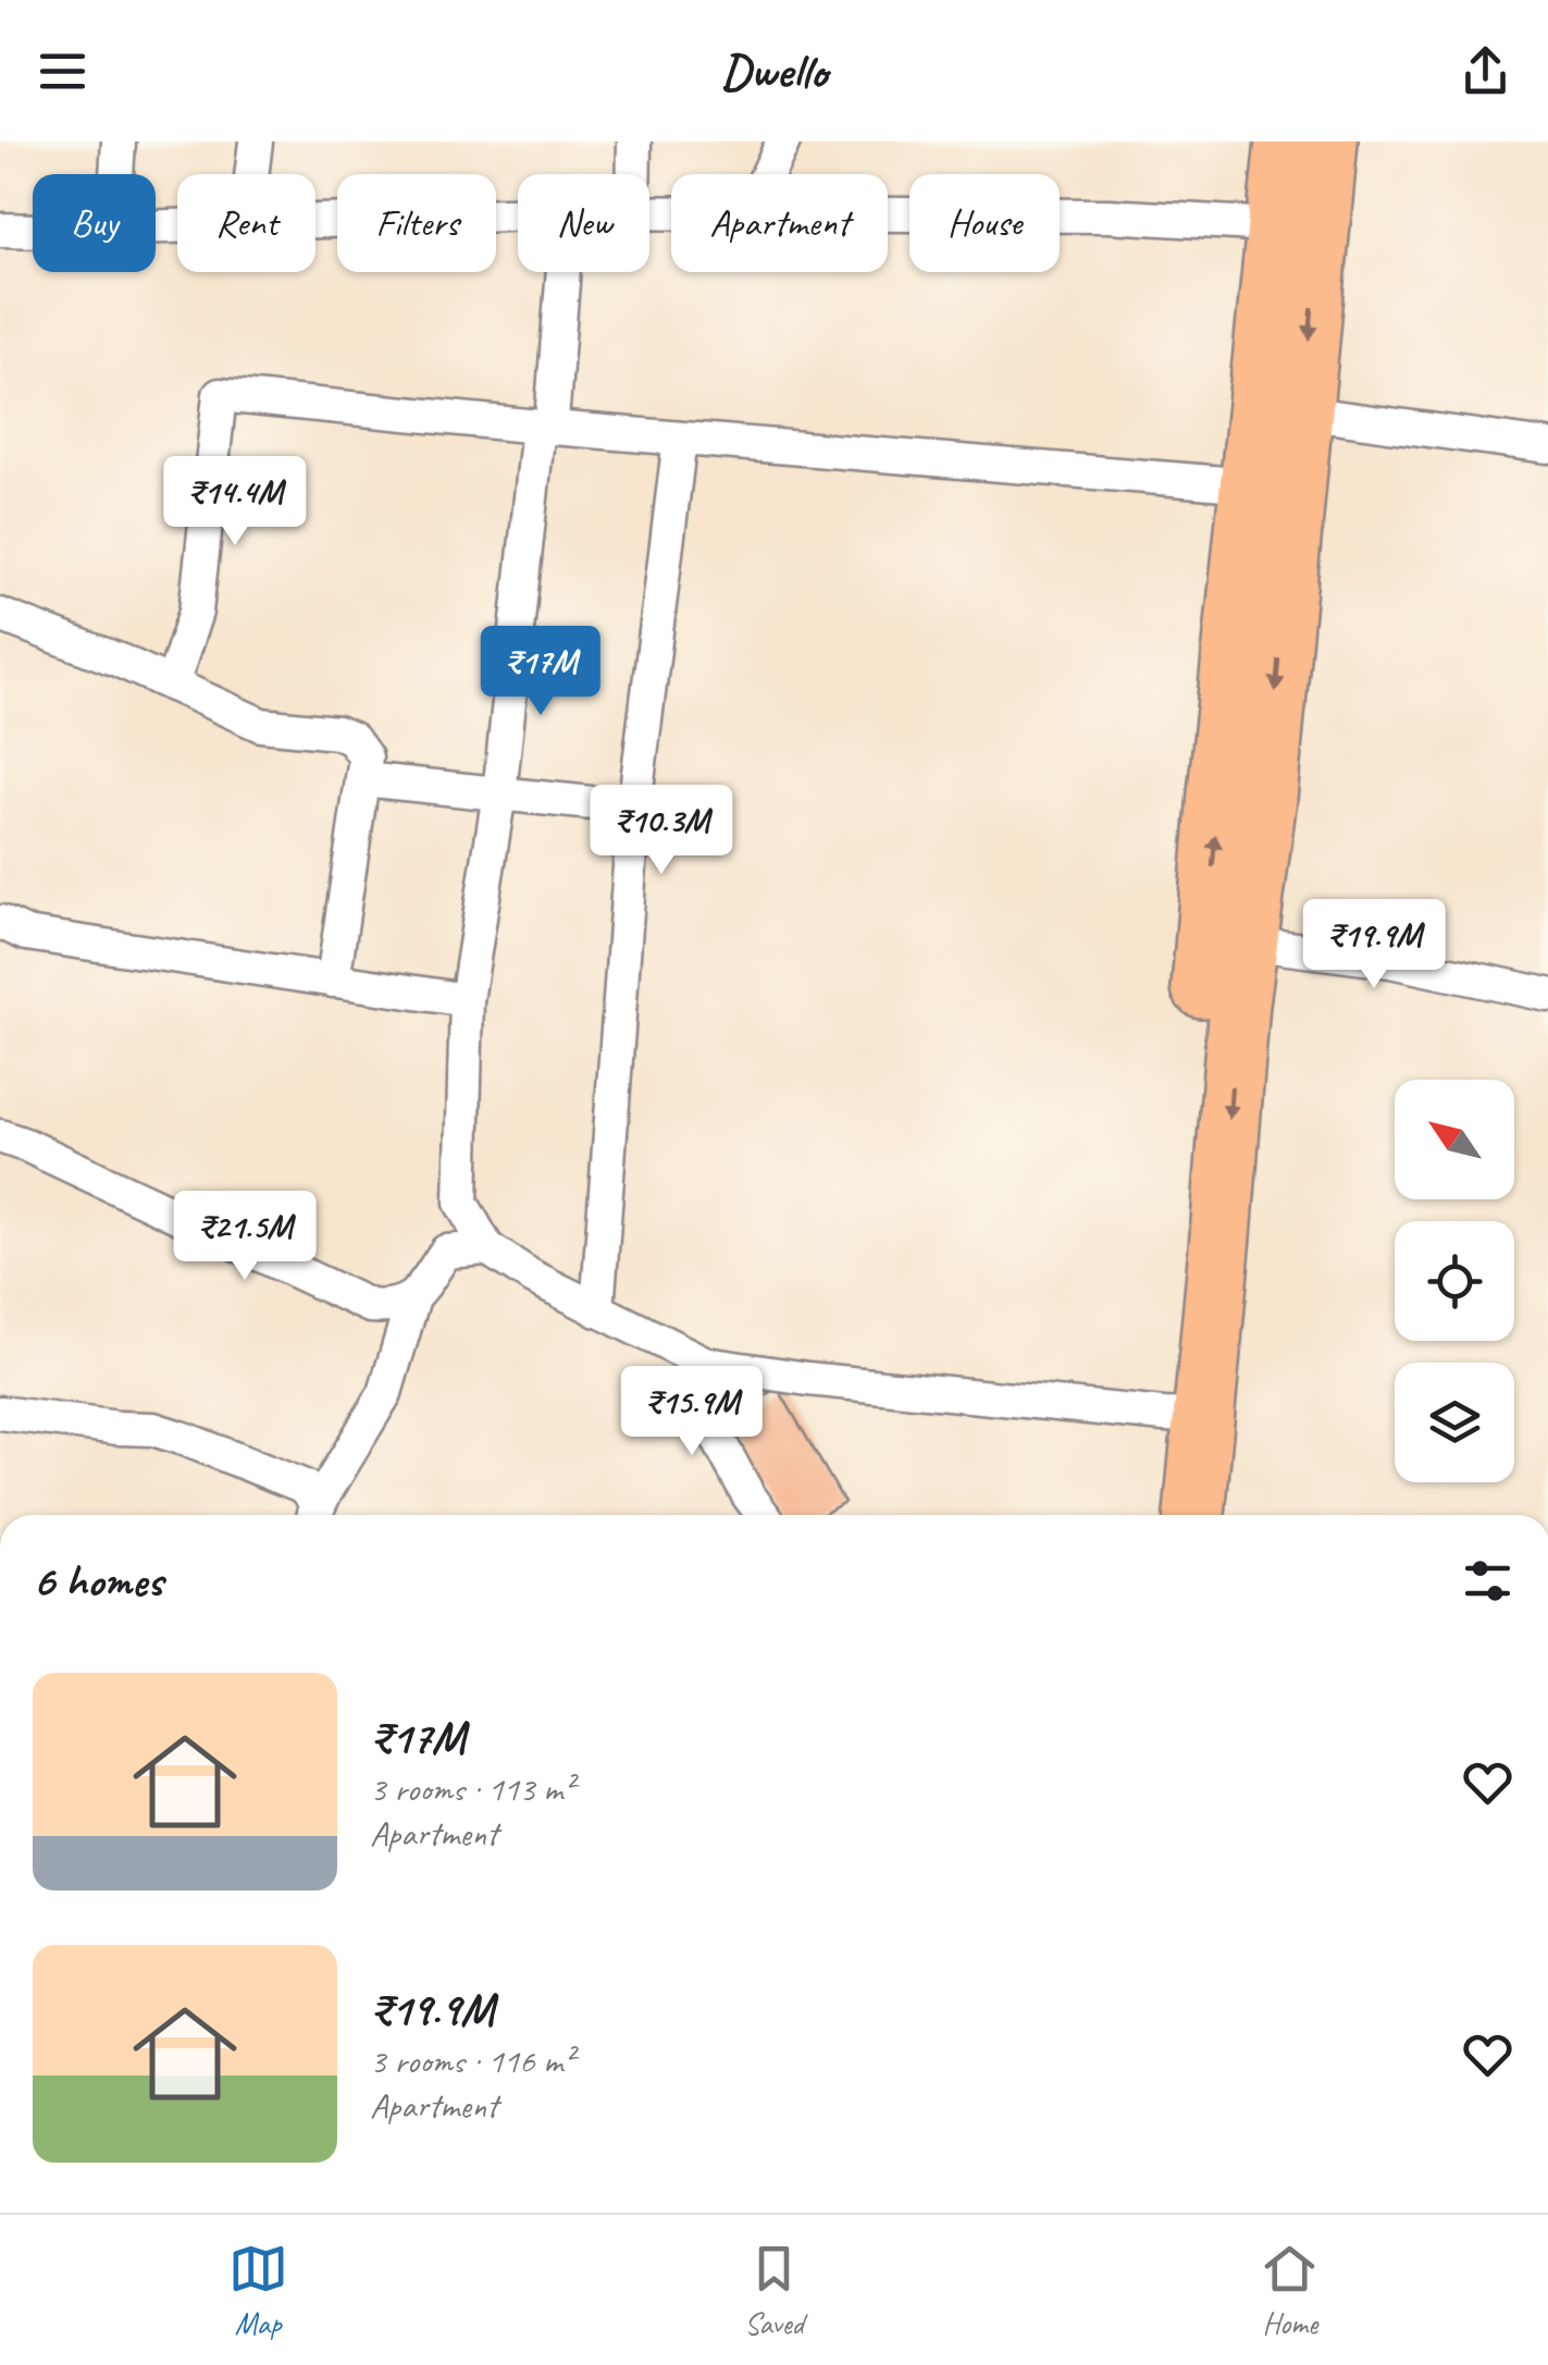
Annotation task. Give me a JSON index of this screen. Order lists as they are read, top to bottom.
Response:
{
  "north": "top left",
  "page": {
    "header": "Dwello",
    "chip": [
      "Buy",
      "Rent",
      "Filters",
      "New",
      "Apartment",
      "House"
    ],
    "price": [
      "₹14.4M",
      "₹17M",
      "₹10.3M",
      "₹19.9M",
      "₹21.5M",
      "₹15.9M"
    ],
    "heading": "6 homes",
    "list": [
      {
        "name": "₹17M",
        "note": "3 rooms · 113 m² · Apartment"
      },
      {
        "name": "₹19.9M",
        "note": "3 rooms · 116 m² · Apartment"
      }
    ],
    "tabs": ["Map", "Saved", "Home"]
  }
}
